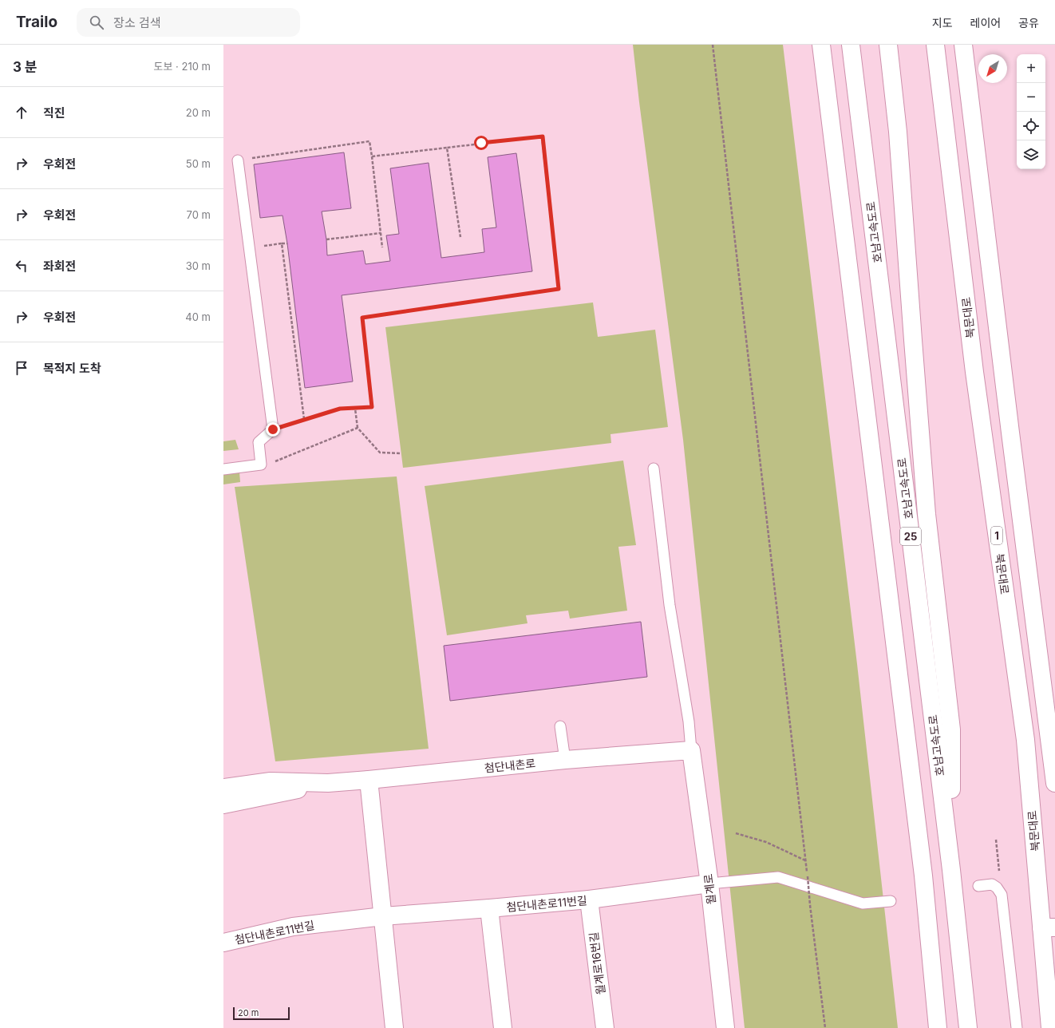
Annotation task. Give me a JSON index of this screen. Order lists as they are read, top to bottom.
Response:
{
  "streets": {
    "main road": [
      "호남고속도로",
      "북문대로",
      "1",
      "25",
      "첨단내촌로",
      "월계로",
      "첨단내촌로11번길",
      "월계로16번길"
    ]
  },
  "crossings": [
    ["첨단내촌로", "월계로"],
    ["월계로", "첨단내촌로11번길"],
    ["첨단내촌로11번길", "월계로16번길"]
  ],
  "scale_bar": "20 m",
  "north": "bottom left",
  "page": {
    "header": "Trailo",
    "search": "장소 검색",
    "nav": ["지도", "레이어", "공유"],
    "heading": ["3 분", "도보 · 210 m"],
    "map_buttons": ["+", "−"],
    "list": [
      ["직진", "20 m"],
      ["우회전", "50 m"],
      ["우회전", "70 m"],
      ["좌회전", "30 m"],
      ["우회전", "40 m"],
      "목적지 도착"
    ],
    "scale": "20 m"
  }
}
